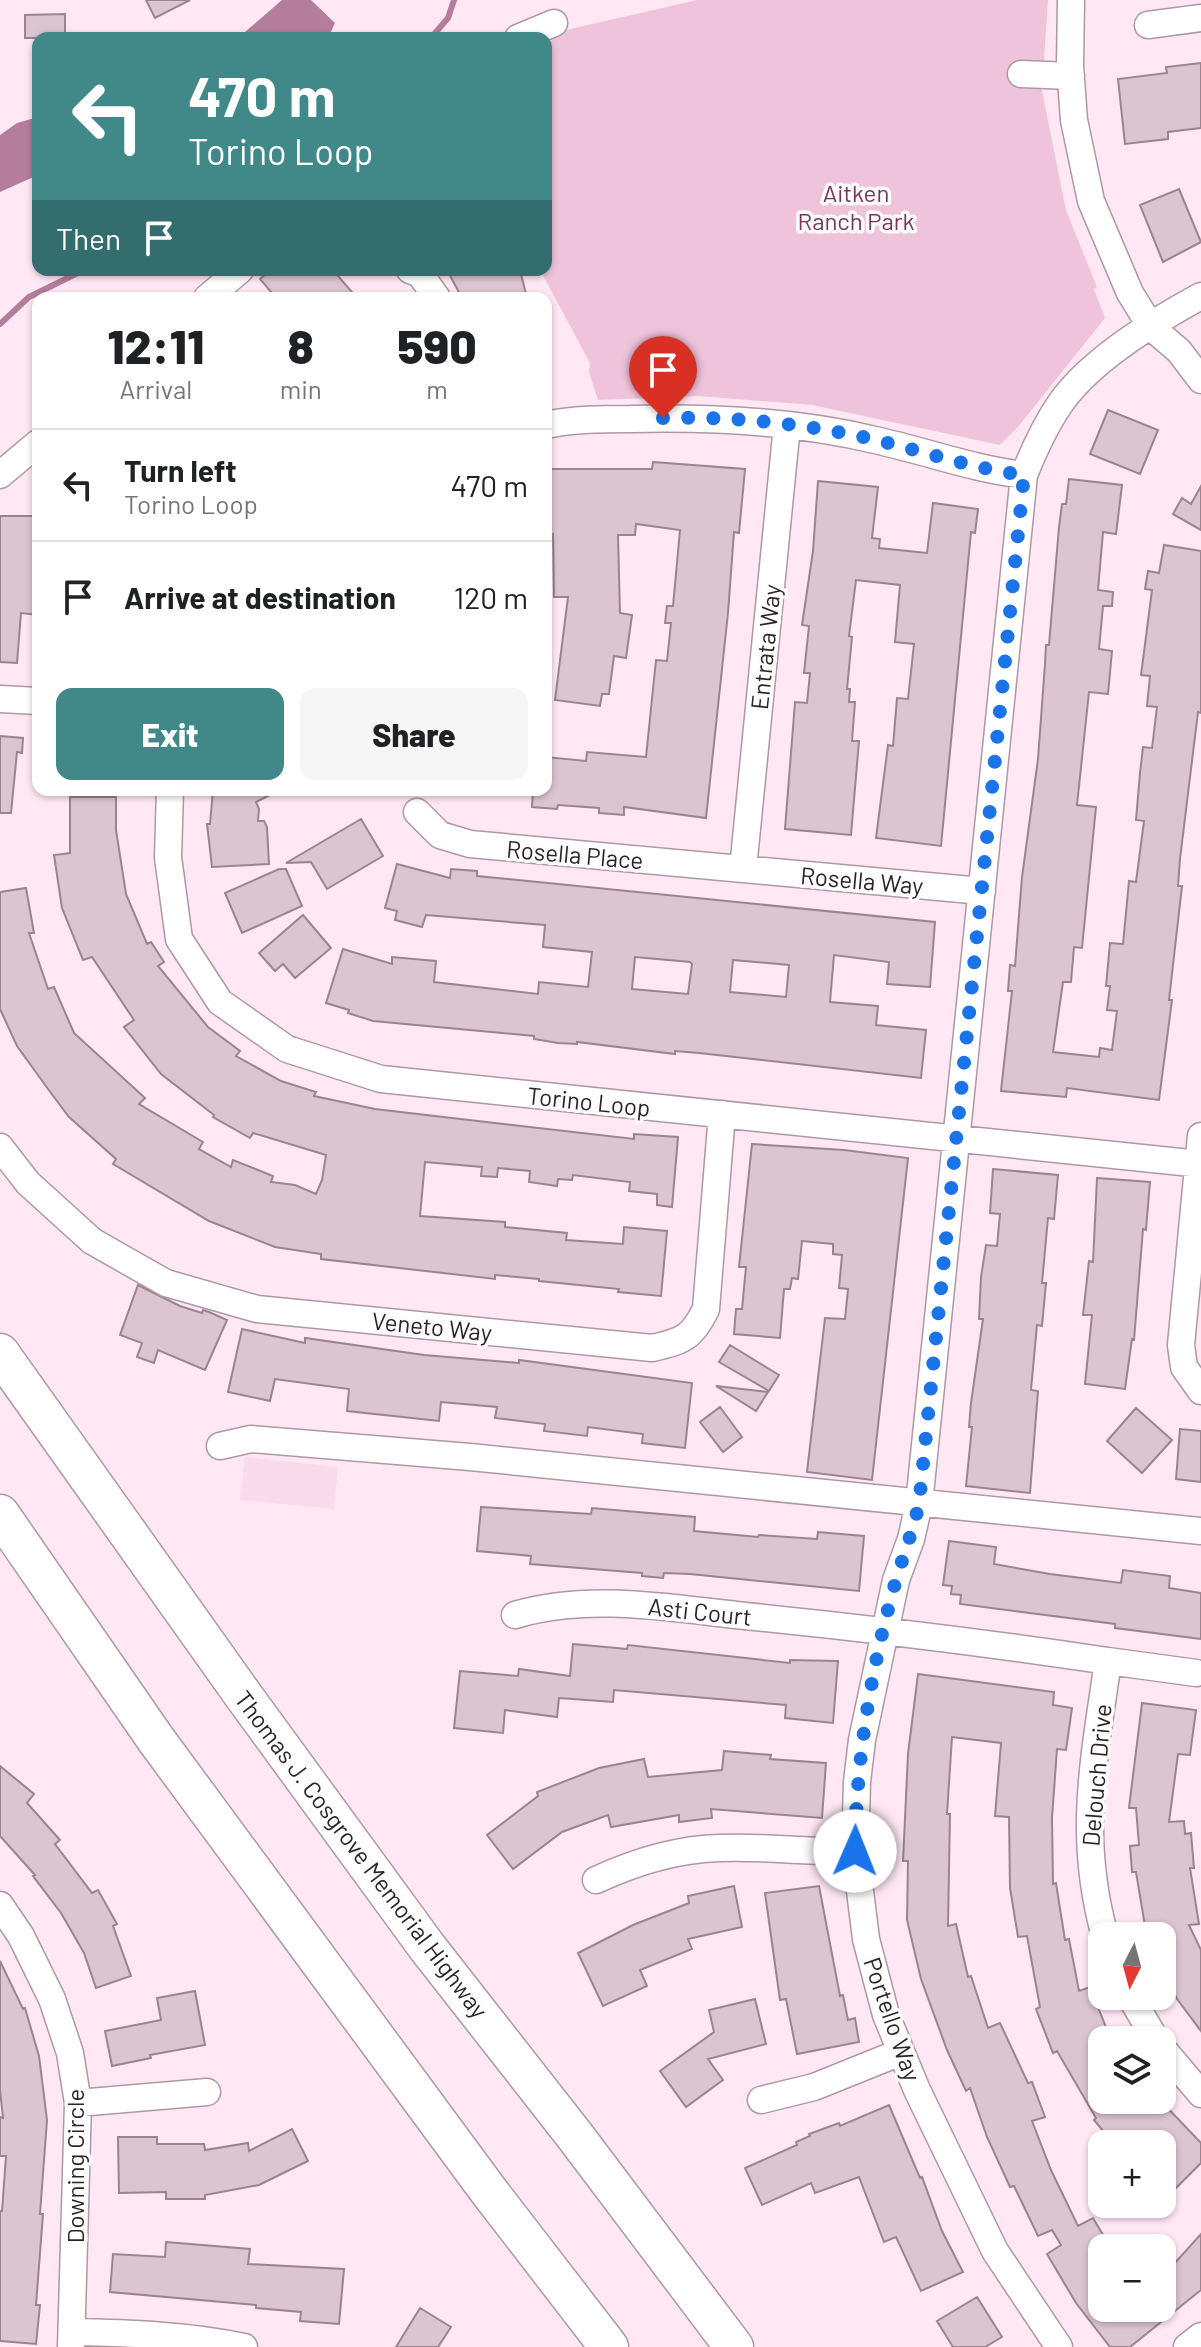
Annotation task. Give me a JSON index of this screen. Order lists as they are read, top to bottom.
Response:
{
  "streets": {
    "highway": ["Thomas J. Cosgrove Memorial Highway"],
    "street": [
      "Entrata Way",
      "Rosella Place",
      "Rosella Way",
      "Torino Loop",
      "Veneto Way",
      "Asti Court",
      "Delouch Drive",
      "Portello Way",
      "Downing Circle"
    ]
  },
  "crossings": [
    ["Entrata Way", "Rosella Place"],
    ["Entrata Way", "Rosella Way"],
    ["Rosella Place", "Rosella Way"],
    ["Rosella Way", "Portello Way"],
    ["Torino Loop", "Veneto Way"],
    ["Torino Loop", "Portello Way"],
    ["Asti Court", "Portello Way"]
  ],
  "parks": ["Aitken Ranch Park"],
  "north": "bottom",
  "page": {
    "turn": ["470 m", "Torino Loop"],
    "then": "Then",
    "eta": [
      "12:11",
      "Arrival",
      "8",
      "min",
      "590",
      "m"
    ],
    "list": [
      {
        "name": "Turn left",
        "note": "Torino Loop",
        "value": "470 m"
      },
      {
        "name": "Arrive at destination",
        "value": "120 m"
      }
    ],
    "buttons": ["Exit", "Share"],
    "map_buttons": ["+", "−"]
  }
}
